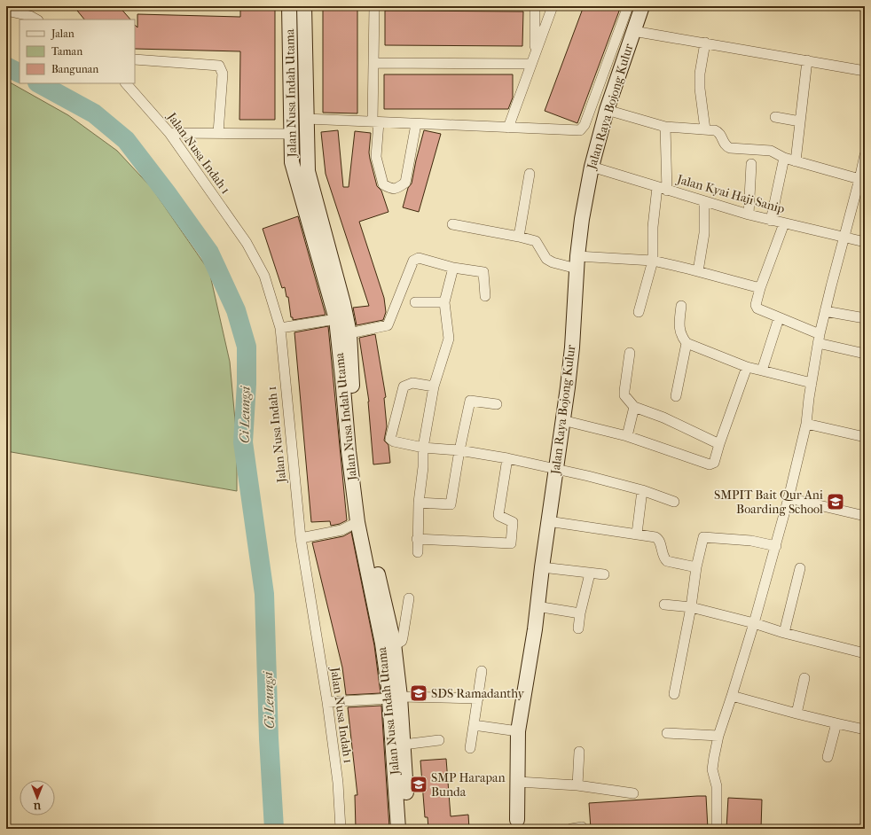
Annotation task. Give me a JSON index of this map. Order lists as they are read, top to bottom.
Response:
{
  "streets": {
    "street": [
      "Jalan Nusa Indah Utama",
      "Jalan Raya Bojong Kulur",
      "Jalan Nusa Indah 1",
      "Jalan Kyai Haji Sanip"
    ]
  },
  "crossings": [
    ["Jalan Raya Bojong Kulur", "Jalan Kyai Haji Sanip"]
  ],
  "water": ["Ci Leungsi"],
  "places": {
    "school or university": ["SMPIT Bait Qur Ani Boarding School", "SDS Ramadanthy", "SMP Harapan Bunda"]
  },
  "legend": ["Jalan", "Taman", "Bangunan"],
  "north": "bottom"
}
